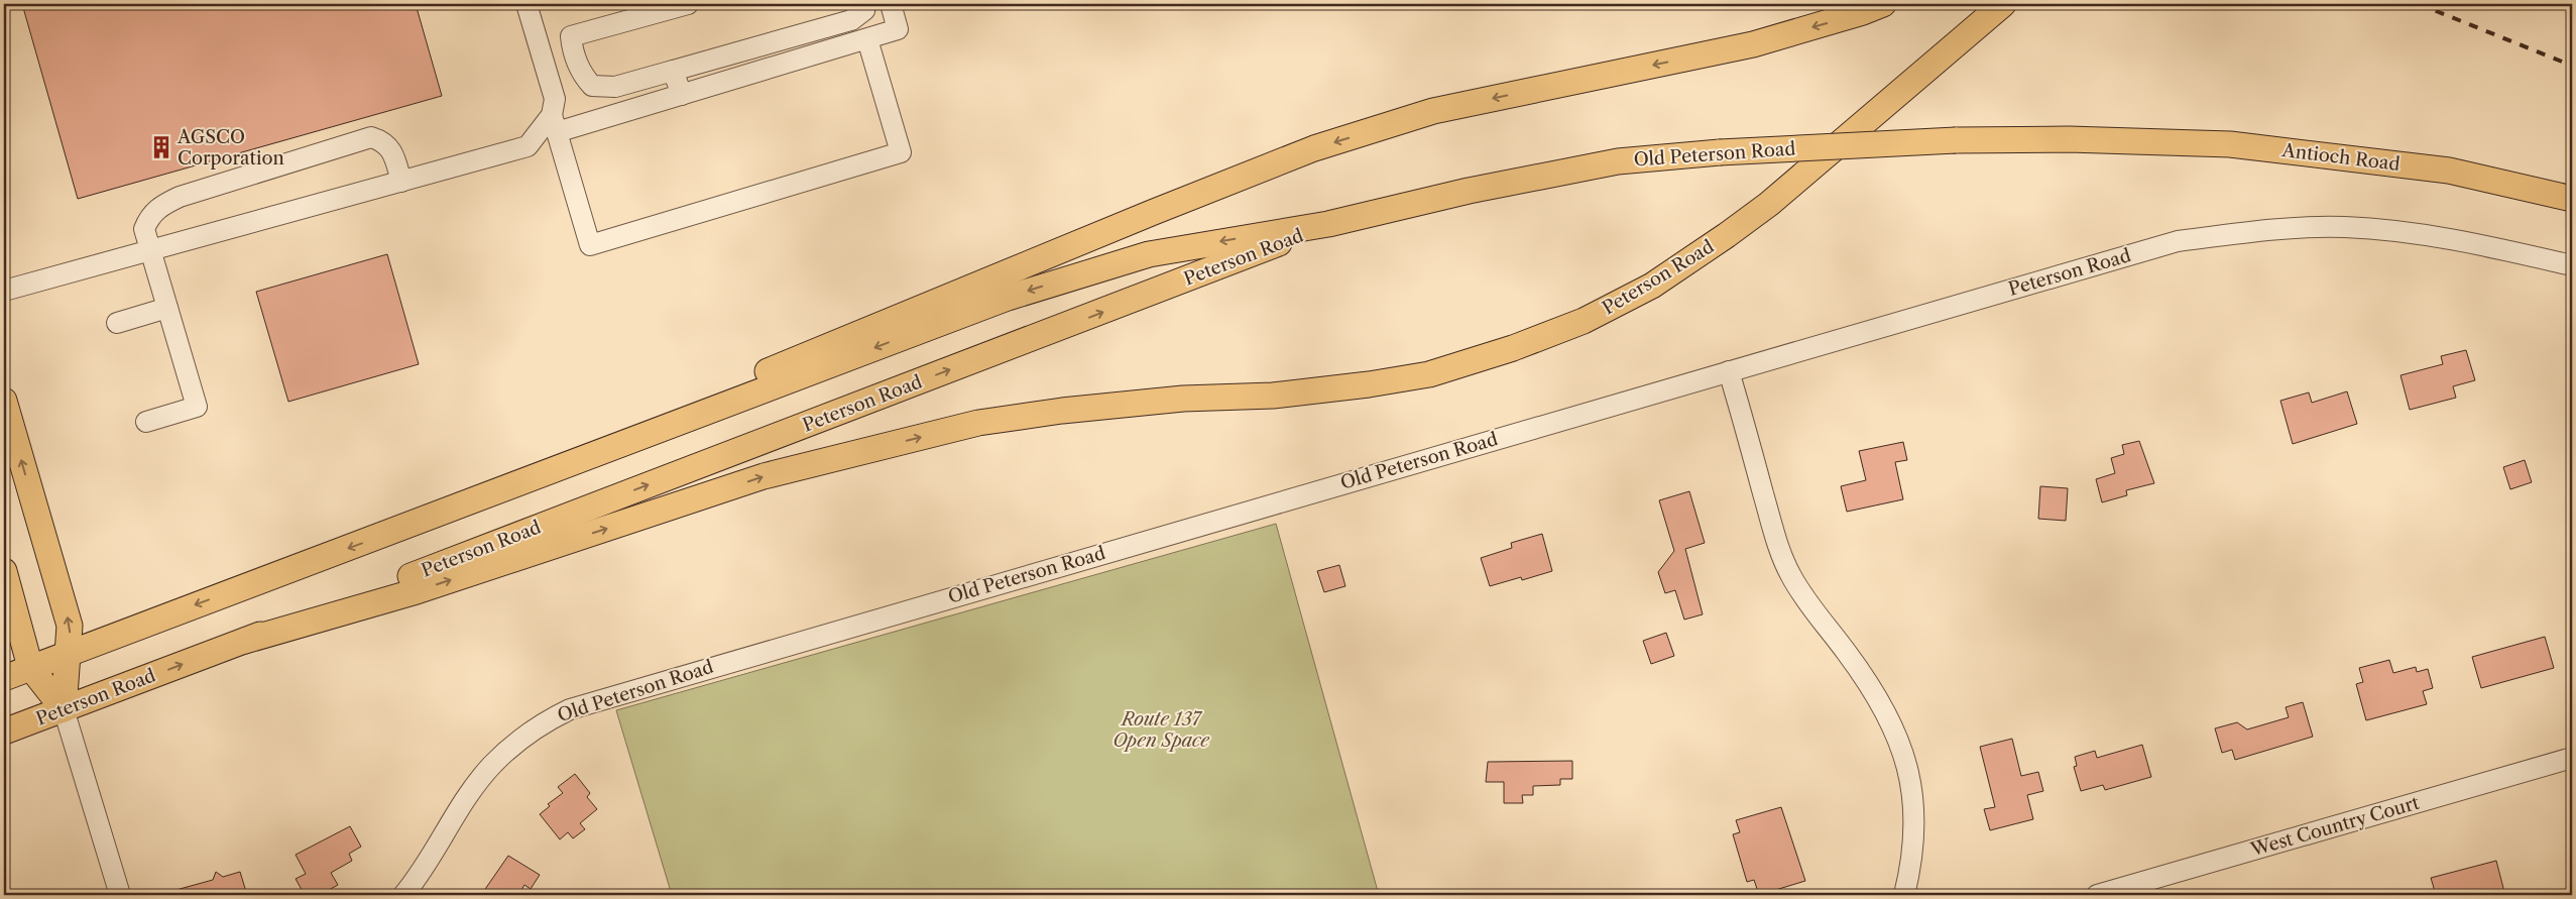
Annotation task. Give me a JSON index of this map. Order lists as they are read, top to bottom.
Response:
{
  "streets": {
    "main road": ["Old Peterson Road", "Antioch Road", "Peterson Road"],
    "street": ["West Country Court"]
  },
  "crossings": [
    ["Old Peterson Road", "Antioch Road"],
    ["Old Peterson Road", "Peterson Road"]
  ],
  "parks": ["Route 137 Open Space"],
  "places": {
    "building": ["AGSCO Corporation"]
  }
}
